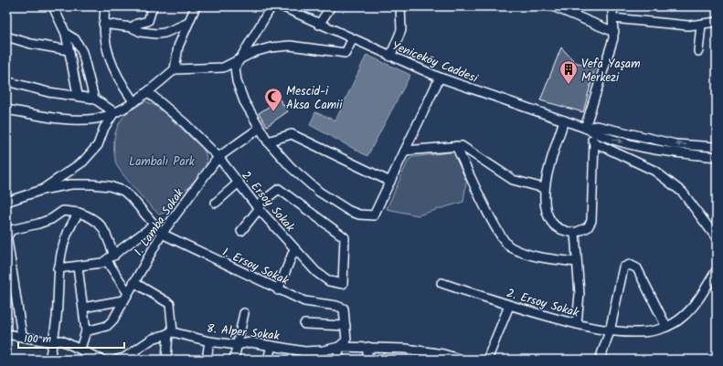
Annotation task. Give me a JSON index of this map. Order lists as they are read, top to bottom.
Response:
{
  "streets": {
    "street": [
      "Yeniceköy Caddesi",
      "2. Ersoy Sokak",
      "1. Lamba Sokak",
      "1. Ersoy Sokak",
      "8. Alper Sokak"
    ]
  },
  "crossings": [
    ["2. Ersoy Sokak", "1. Lamba Sokak"],
    ["1. Lamba Sokak", "1. Ersoy Sokak"]
  ],
  "parks": ["Lambalı Park"],
  "places": {
    "building": ["Vefa Yaşam Merkezi"],
    "mosque": ["Mescid-i Aksa Camii"]
  },
  "scale_bar": "100 m"
}
